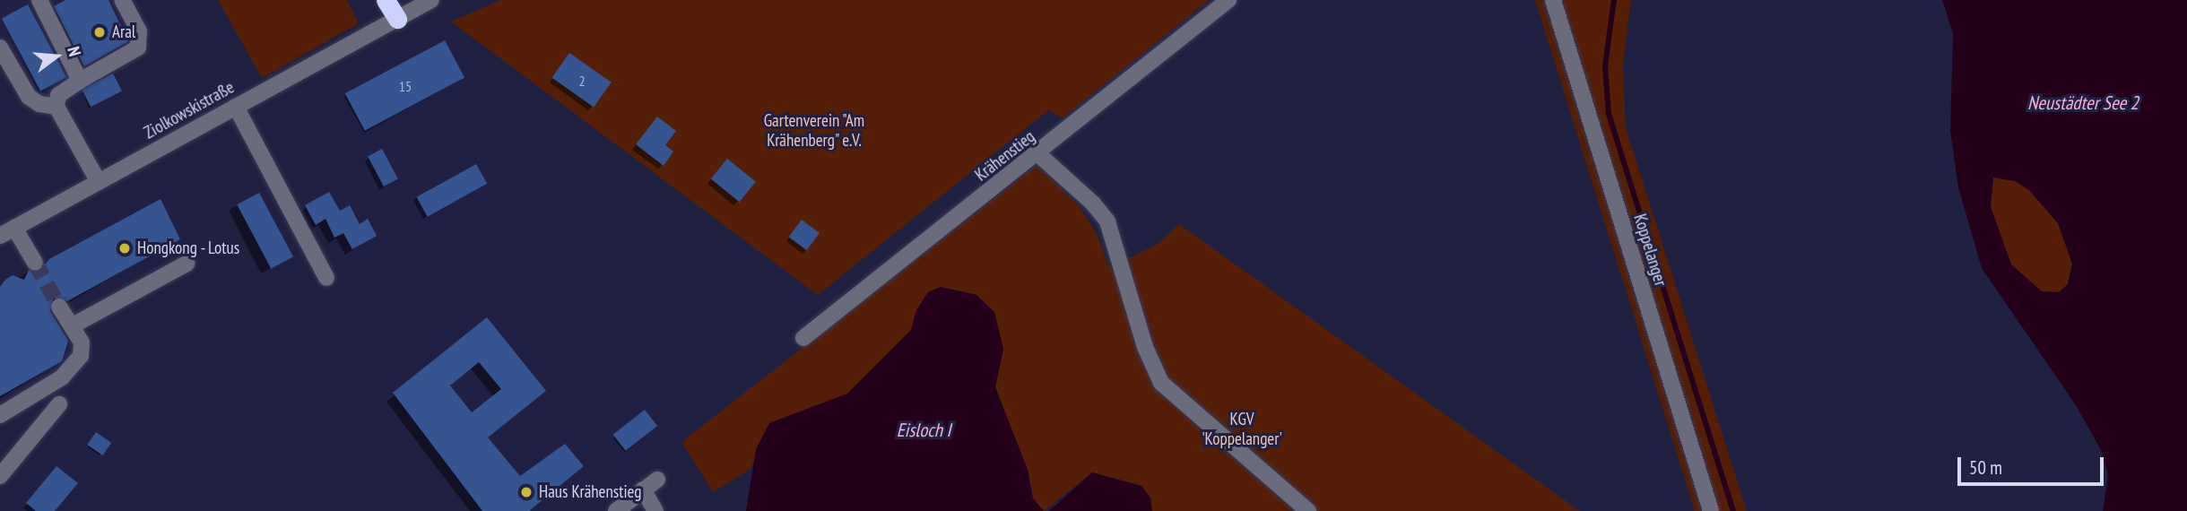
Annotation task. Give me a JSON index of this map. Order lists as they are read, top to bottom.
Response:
{
  "streets": {
    "street": ["Ziolkowskistraße", "Krähenstieg", "Koppelanger"]
  },
  "water": ["Neustädter See 2", "Eisloch I"],
  "parks": ["Gartenverein \"Am Krähenberg\" e.V.", "KGV 'Koppelanger'"],
  "places": ["Aral", "Hongkong - Lotus", "Haus Krähenstieg"],
  "house_numbers": ["2", "15"],
  "scale_bar": "50 m",
  "north": "right"
}
